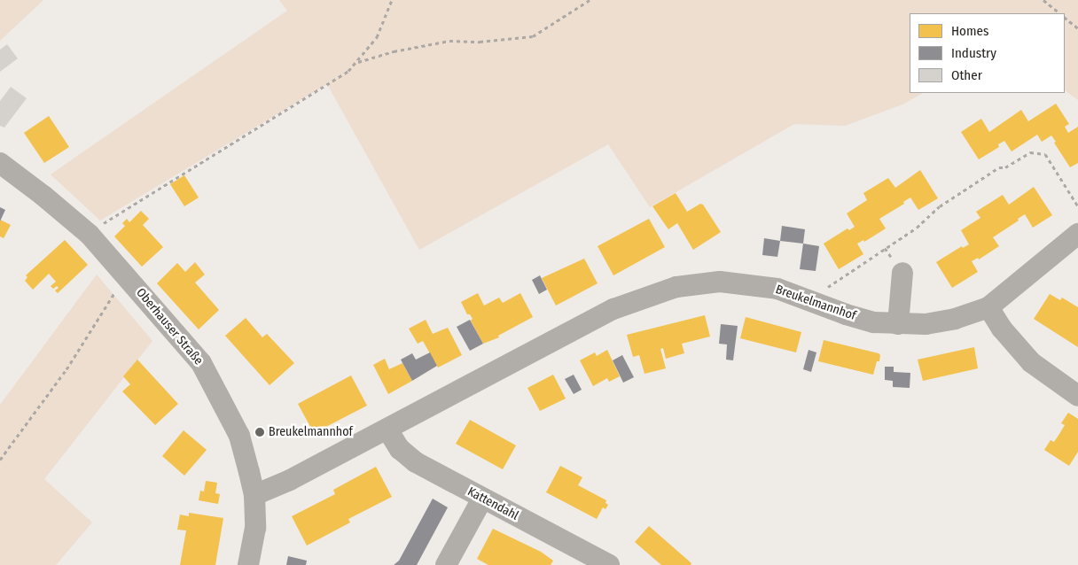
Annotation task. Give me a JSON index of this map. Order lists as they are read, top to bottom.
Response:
{
  "streets": {
    "street": ["Breukelmannhof", "Oberhauser Straße", "Kattendahl"]
  },
  "crossings": [
    ["Breukelmannhof", "Oberhauser Straße"],
    ["Breukelmannhof", "Kattendahl"]
  ],
  "places": ["Breukelmannhof"],
  "legend": ["Homes", "Industry", "Other"]
}
